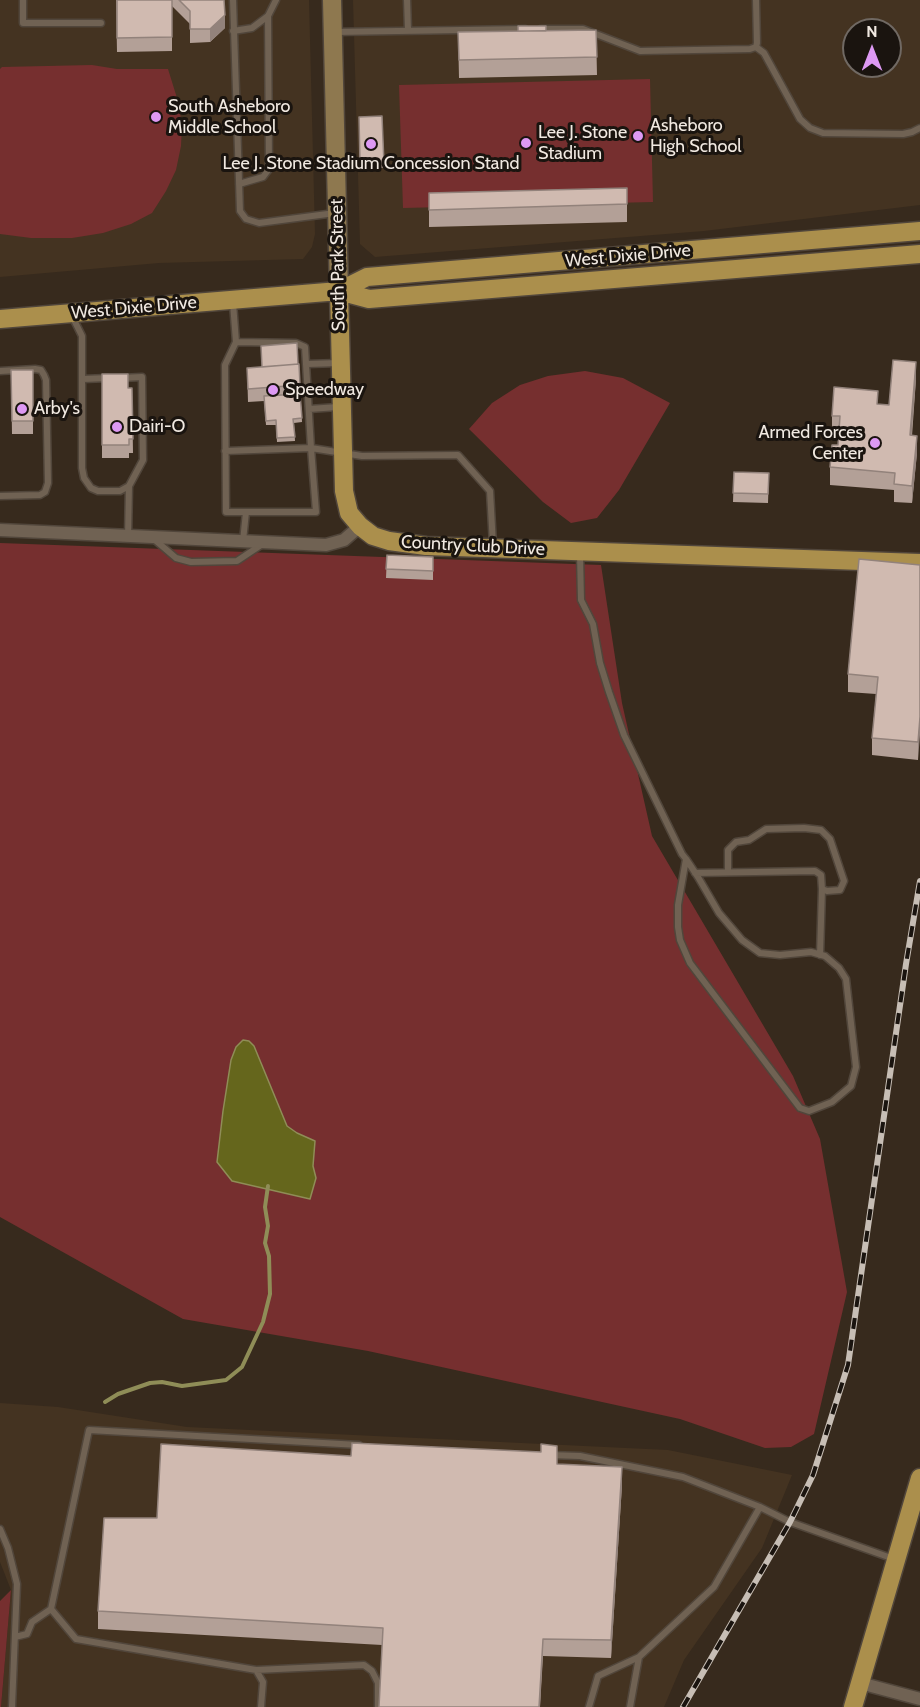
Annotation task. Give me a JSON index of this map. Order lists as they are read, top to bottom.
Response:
{
  "streets": {
    "main road": ["West Dixie Drive", "South Park Street", "Country Club Drive"]
  },
  "crossings": [
    ["West Dixie Drive", "South Park Street"],
    ["South Park Street", "Country Club Drive"]
  ],
  "places": [
    "South Asheboro Middle School",
    "Asheboro High School",
    "Lee J. Stone Stadium",
    "Lee J. Stone Stadium Concession Stand",
    "Speedway",
    "Arby's",
    "Dairi-O",
    "Armed Forces Center"
  ],
  "north": "top"
}
